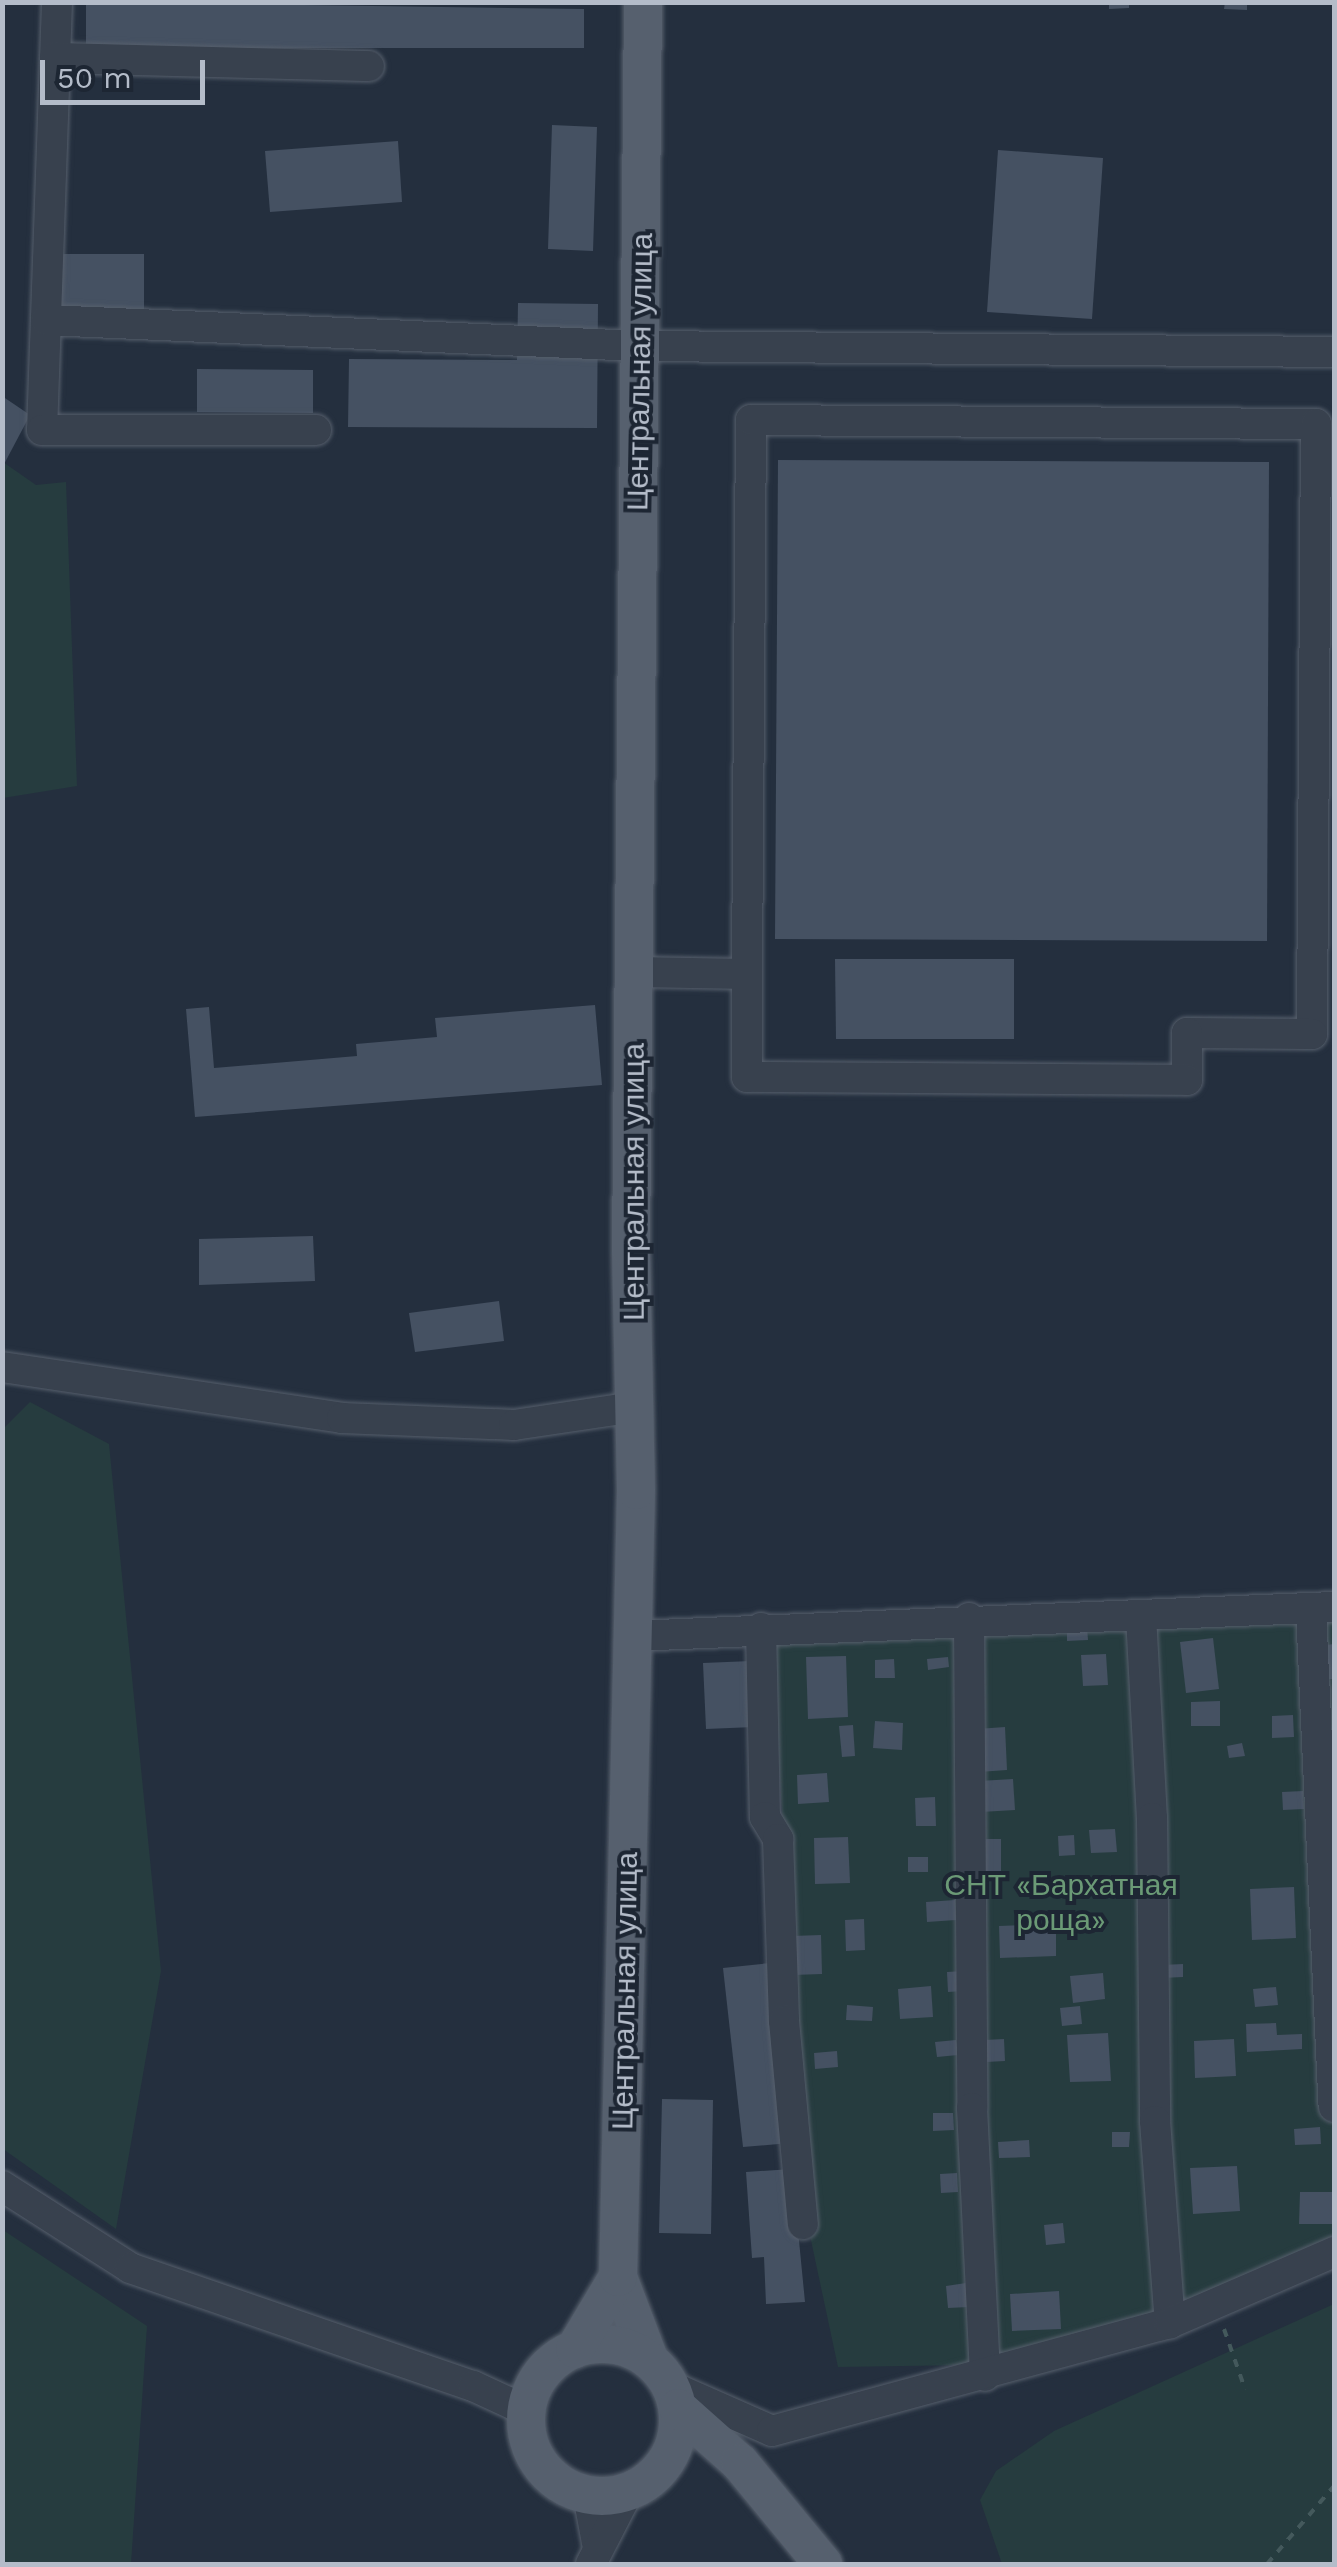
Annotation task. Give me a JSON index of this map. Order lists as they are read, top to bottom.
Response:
{
  "streets": {
    "main road": ["Центральная улица"]
  },
  "parks": ["СНТ «Бархатная роща»"],
  "scale_bar": "50 m"
}
